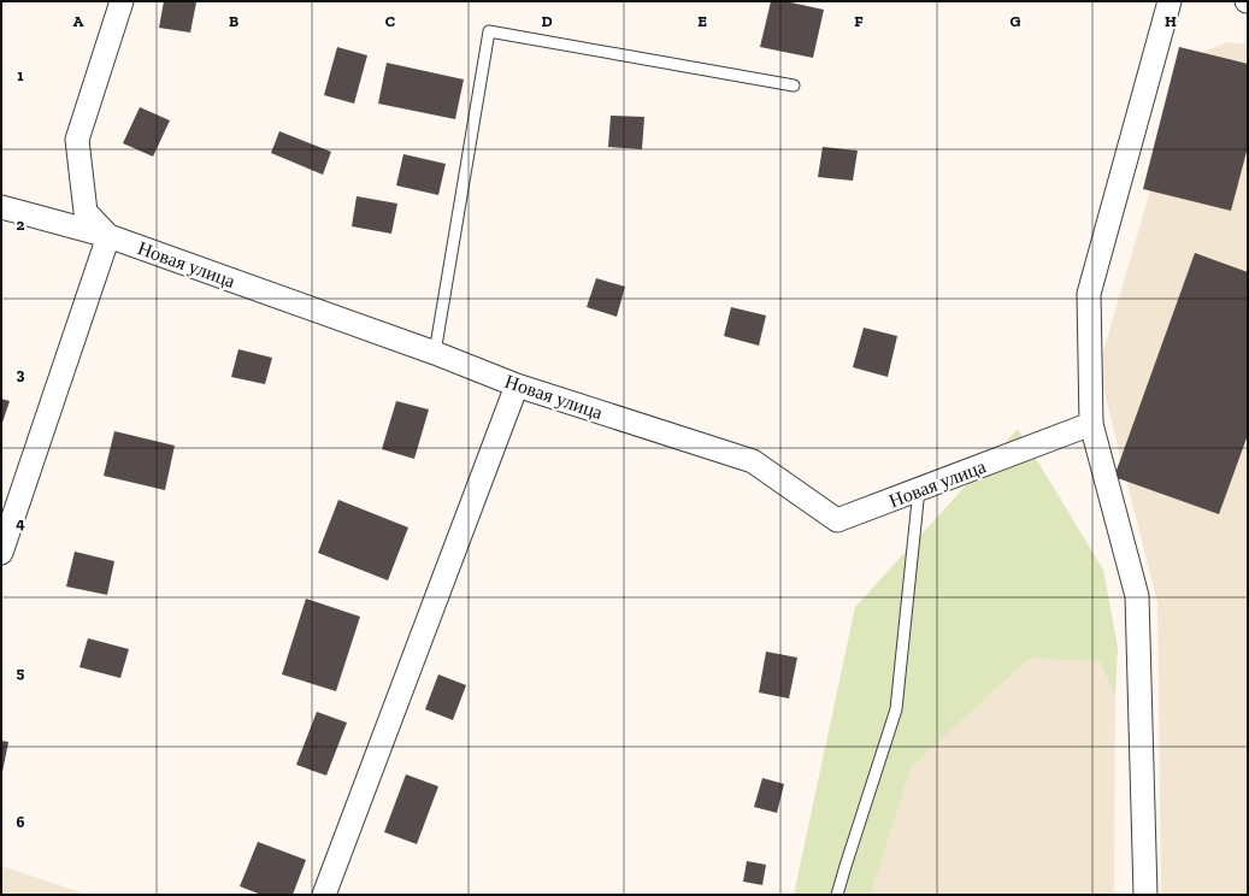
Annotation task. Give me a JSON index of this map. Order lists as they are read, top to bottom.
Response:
{
  "streets": {
    "street": ["Новая улица"]
  },
  "grid": {
    "columns": [
      "A",
      "B",
      "C",
      "D",
      "E",
      "F",
      "G",
      "H"
    ],
    "rows": [
      "1",
      "2",
      "3",
      "4",
      "5",
      "6"
    ]
  }
}
